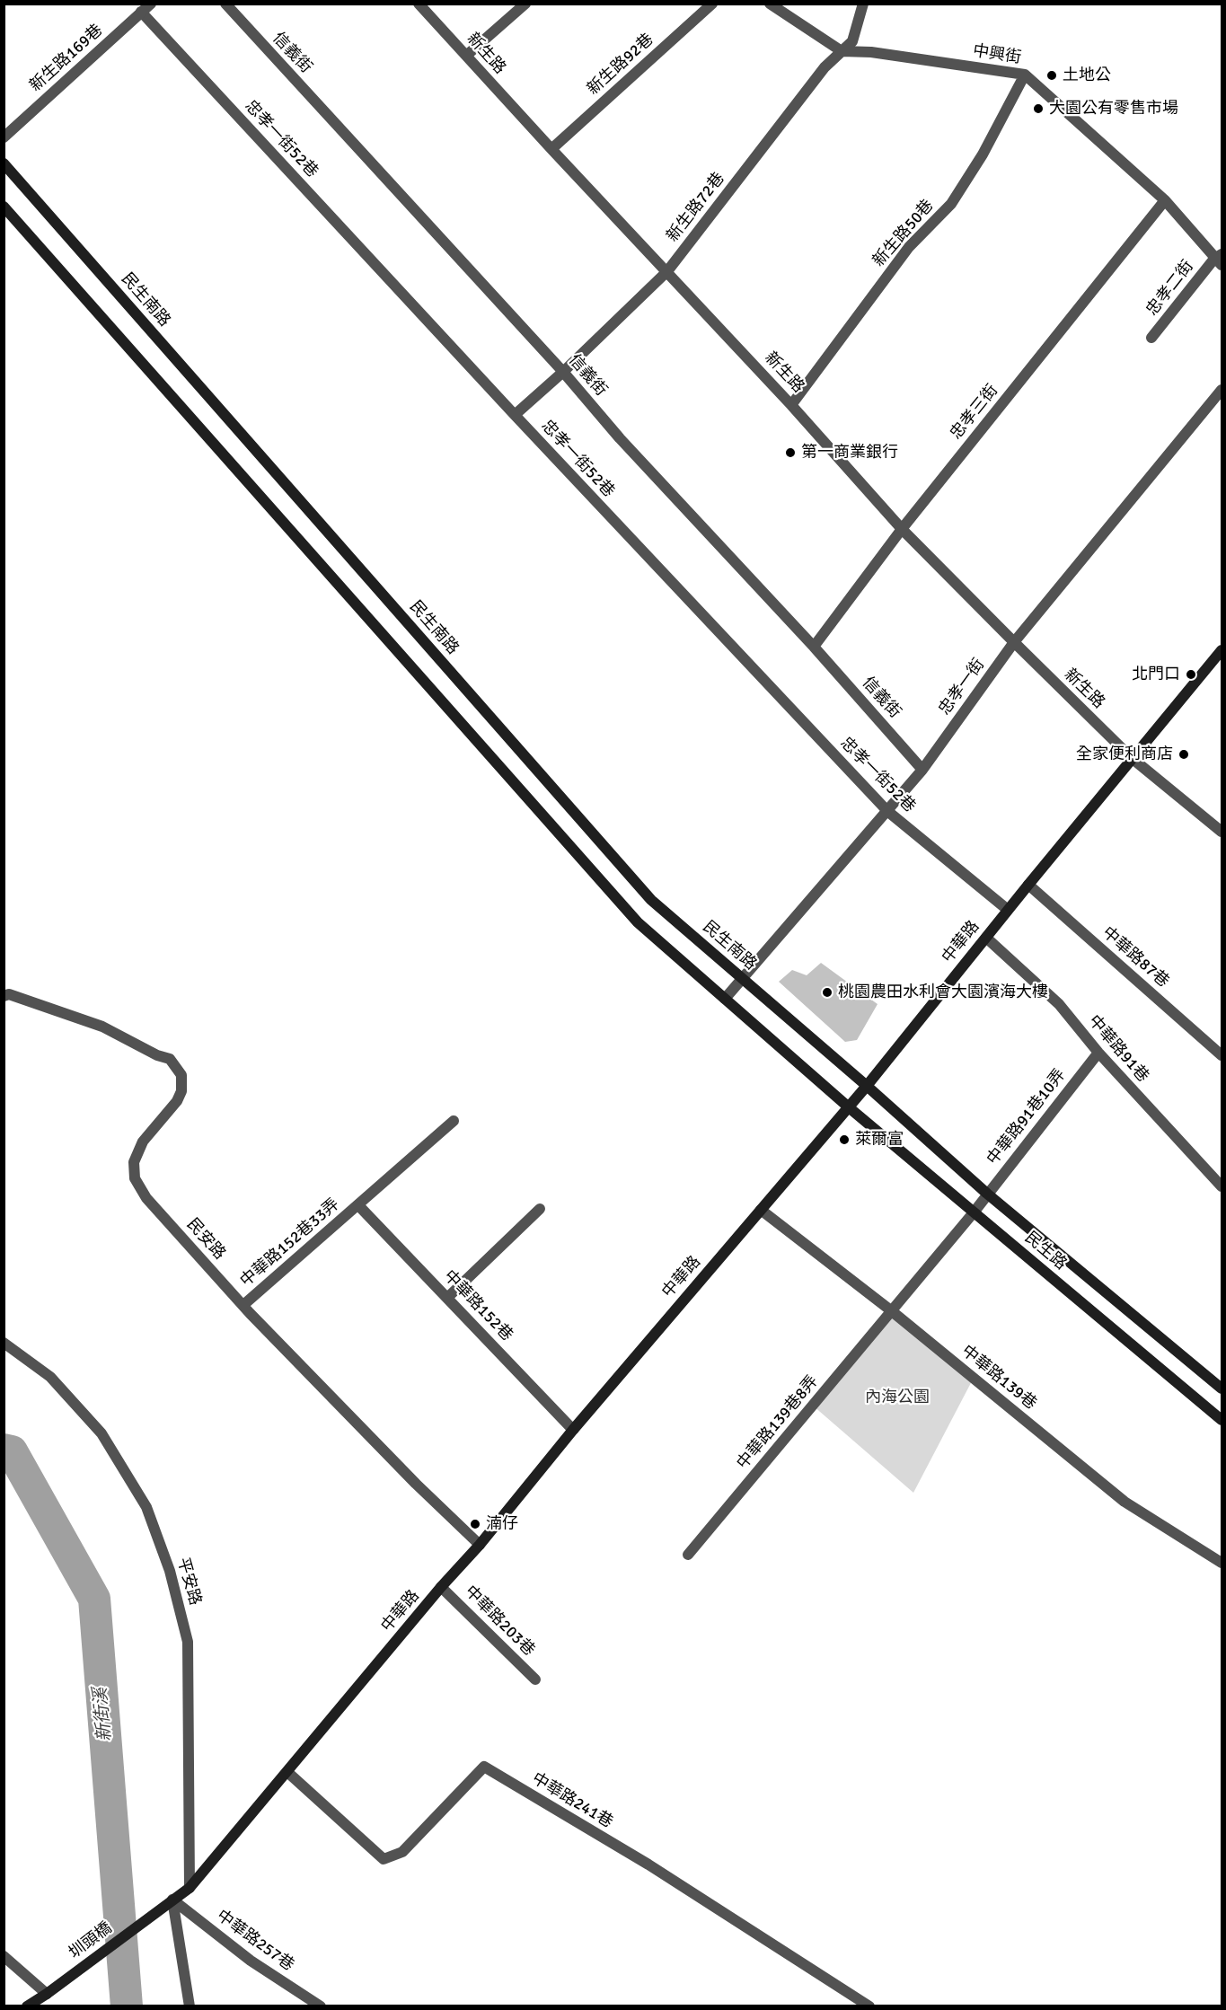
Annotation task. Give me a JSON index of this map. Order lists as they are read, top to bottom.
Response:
{
  "streets": {
    "main road": [
      "民生南路",
      "中華路",
      "民生路",
      "圳頭橋"
    ],
    "street": [
      "信義街",
      "新生路",
      "中興街",
      "新生路169巷",
      "新生路92巷",
      "忠孝一街52巷",
      "新生路72巷",
      "新生路50巷",
      "忠孝二街",
      "忠孝三街",
      "忠孝一街",
      "中華路87巷",
      "中華路91巷",
      "中華路91巷10弄",
      "民安路",
      "中華路152巷33弄",
      "中華路152巷",
      "中華路139巷",
      "中華路139巷8弄",
      "平安路",
      "中華路203巷",
      "中華路241巷",
      "中華路257巷"
    ]
  },
  "crossings": [
    ["信義街", "新生路72巷"],
    ["信義街", "忠孝三街"],
    ["信義街", "忠孝一街"],
    ["新生路", "新生路92巷"],
    ["新生路", "新生路72巷"],
    ["新生路", "新生路50巷"],
    ["新生路", "忠孝三街"],
    ["新生路", "忠孝一街"],
    ["新生路", "中華路"],
    ["中興街", "新生路72巷"],
    ["中興街", "新生路50巷"],
    ["中興街", "忠孝二街"],
    ["中興街", "忠孝三街"],
    ["新生路169巷", "忠孝一街52巷"],
    ["忠孝一街52巷", "新生路72巷"],
    ["忠孝一街52巷", "忠孝一街"],
    ["忠孝一街52巷", "中華路"],
    ["民生南路", "忠孝一街"],
    ["民生南路", "中華路"],
    ["民生南路", "民生路"],
    ["中華路", "中華路87巷"],
    ["中華路", "中華路91巷"],
    ["中華路", "民安路"],
    ["中華路", "民生路"],
    ["中華路", "中華路152巷"],
    ["中華路", "中華路139巷"],
    ["中華路", "平安路"],
    ["中華路", "中華路203巷"],
    ["中華路", "中華路241巷"],
    ["中華路", "圳頭橋"],
    ["中華路", "中華路257巷"],
    ["中華路91巷", "中華路91巷10弄"],
    ["中華路91巷10弄", "民生路"],
    ["中華路91巷10弄", "中華路139巷8弄"],
    ["民安路", "中華路152巷33弄"],
    ["中華路152巷33弄", "中華路152巷"],
    ["民生路", "中華路139巷8弄"],
    ["中華路139巷", "中華路139巷8弄"]
  ],
  "water": ["新街溪"],
  "parks": ["內海公園"],
  "places": [
    "土地公",
    "大園公有零售市場",
    "第一商業銀行",
    "北門口",
    "全家便利商店",
    "桃園農田水利會大園濱海大樓",
    "萊爾富",
    "湳仔"
  ]
}
